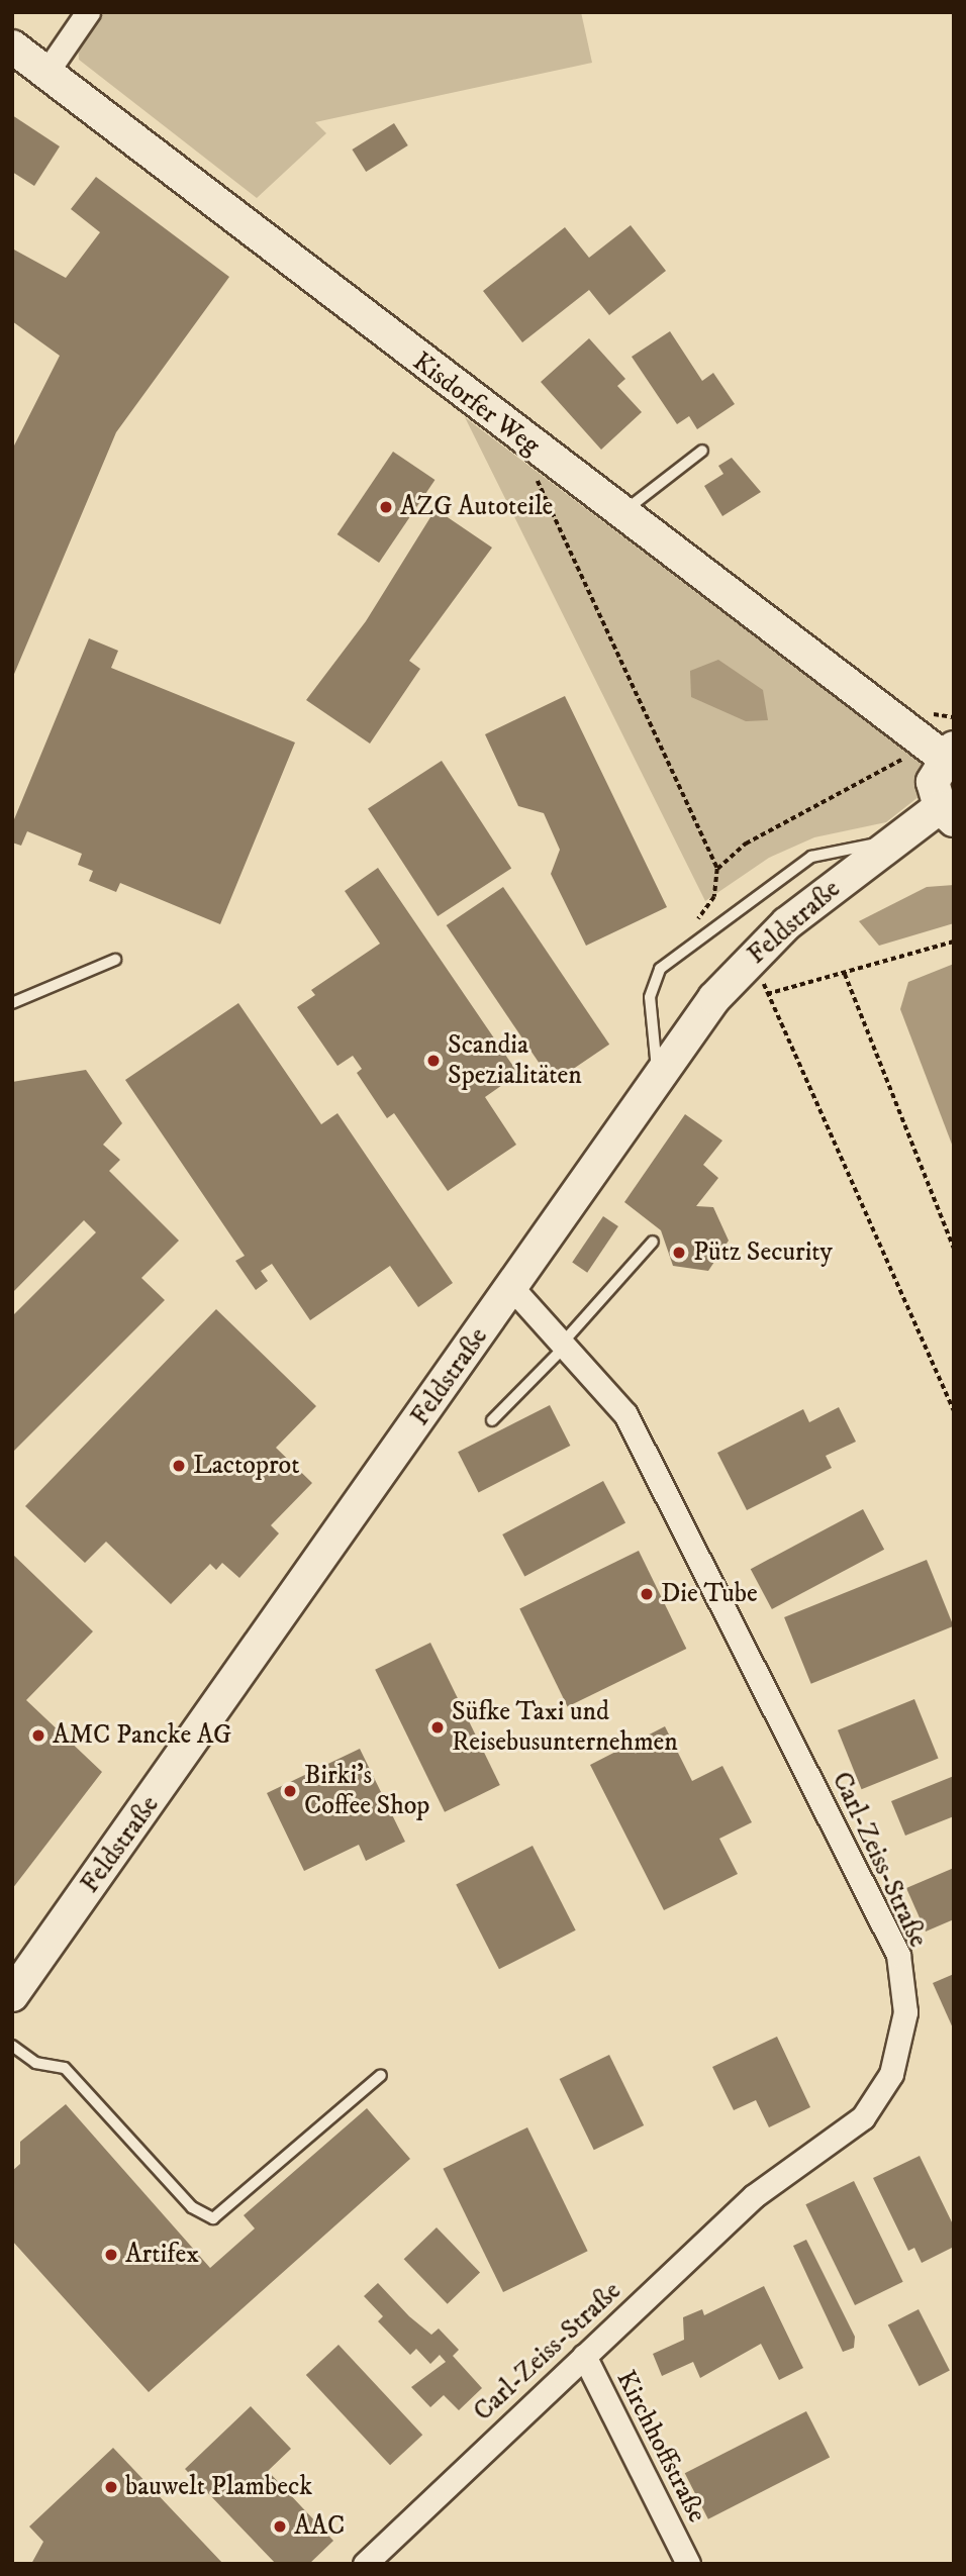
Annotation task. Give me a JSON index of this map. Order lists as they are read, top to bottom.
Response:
{
  "streets": {
    "street": [
      "Kisdorfer Weg",
      "Feldstraße",
      "Carl-Zeiss-Straße",
      "Kirchhoffstraße"
    ]
  },
  "crossings": [
    ["Feldstraße", "Carl-Zeiss-Straße"],
    ["Carl-Zeiss-Straße", "Kirchhoffstraße"]
  ],
  "places": [
    "AZG Autoteile",
    "Scandia Spezialitäten",
    "Pütz Security",
    "Lactoprot",
    "Die Tube",
    "Süfke Taxi und Reisebusunternehmen",
    "AMC Pancke AG",
    "Birki's Coffee Shop",
    "Artifex",
    "bauwelt Plambeck",
    "AAC"
  ]
}
